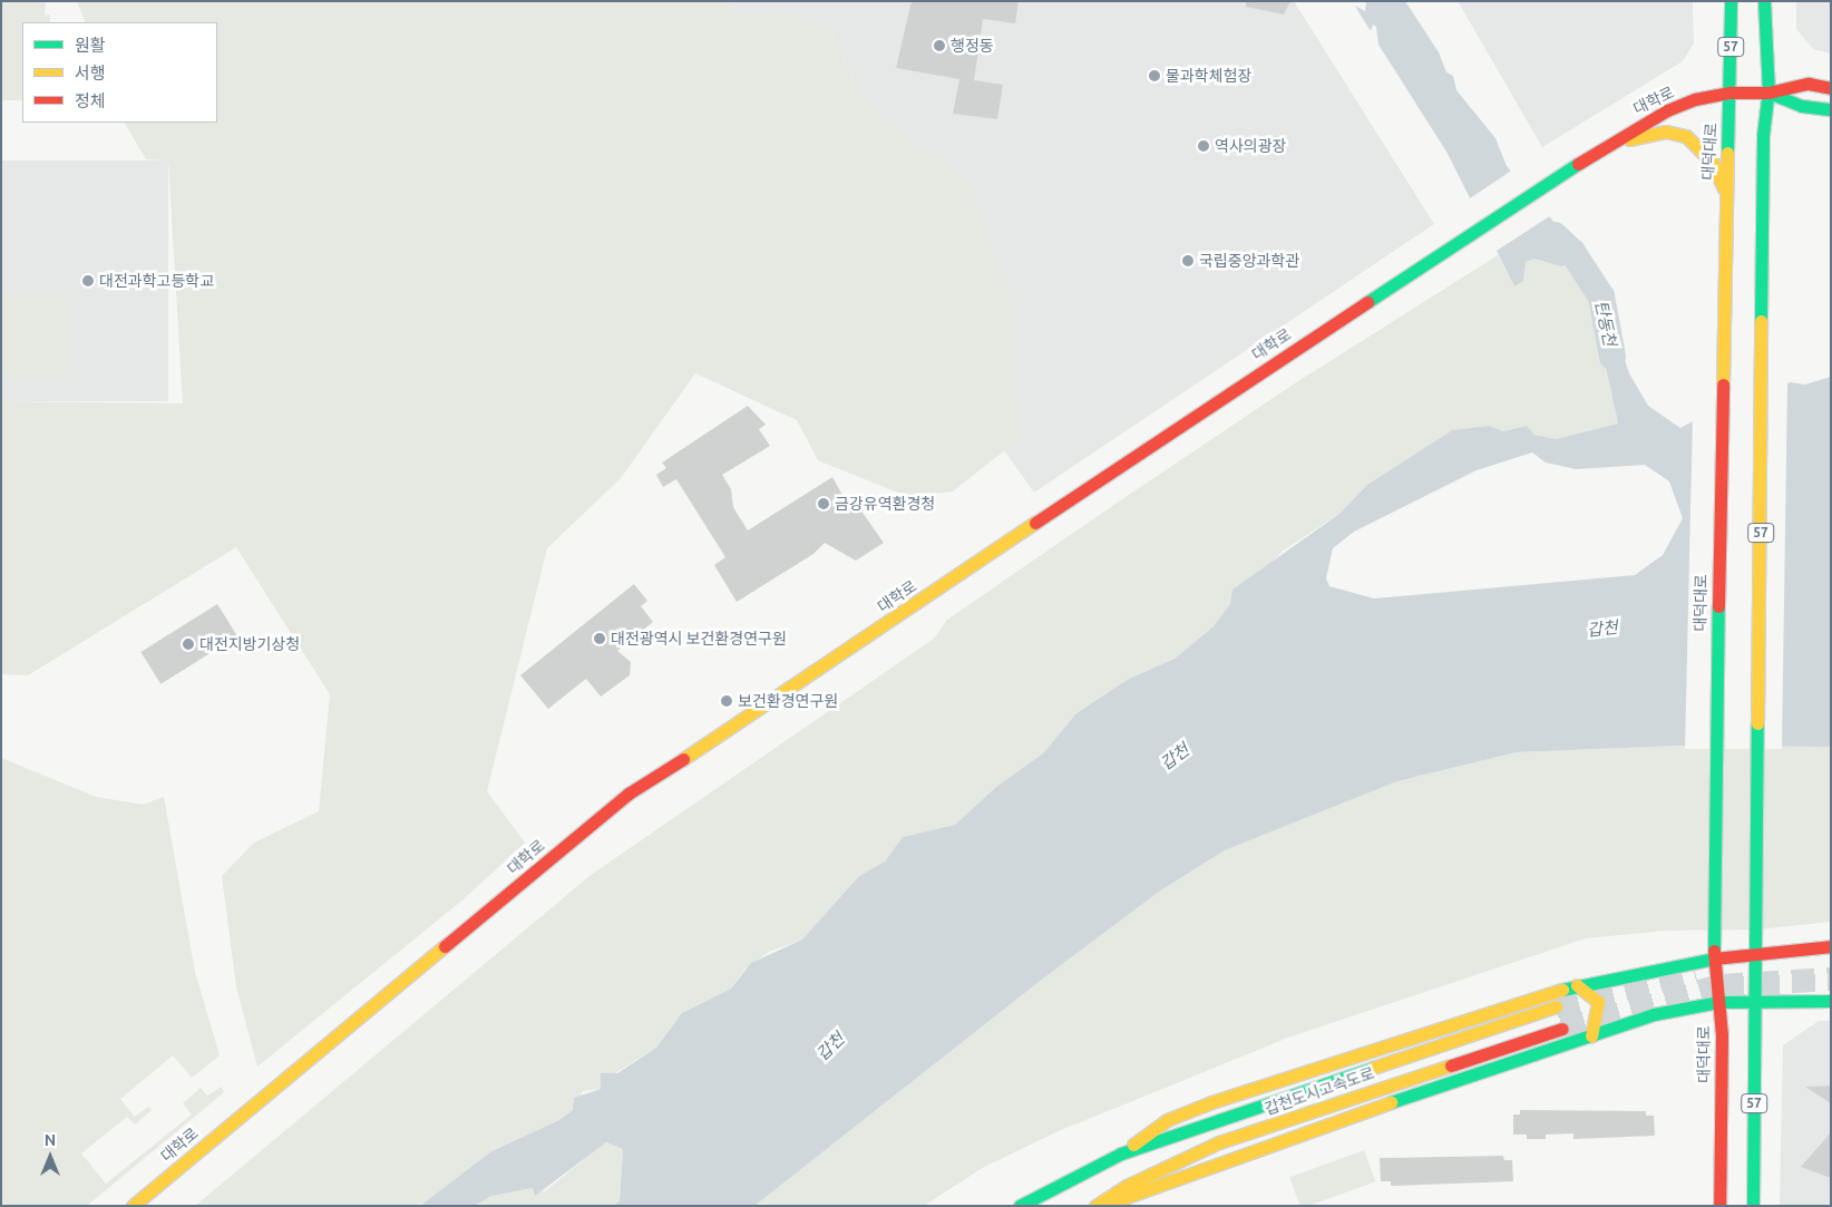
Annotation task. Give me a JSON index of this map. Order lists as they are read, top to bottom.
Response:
{
  "streets": {
    "main road": [
      "57",
      "대학로",
      "대덕대로",
      "갑천도시고속도로"
    ]
  },
  "crossings": [
    ["57", "대학로"],
    ["대학로", "대덕대로"]
  ],
  "water": ["탄동천", "갑천"],
  "places": [
    "행정동",
    "물과학체험장",
    "역사의광장",
    "국립중앙과학관",
    "대전과학고등학교",
    "금강유역환경청",
    "대전광역시 보건환경연구원",
    "대전지방기상청",
    "보건환경연구원"
  ],
  "legend": ["원활", "서행", "정체"],
  "north": "top"
}
